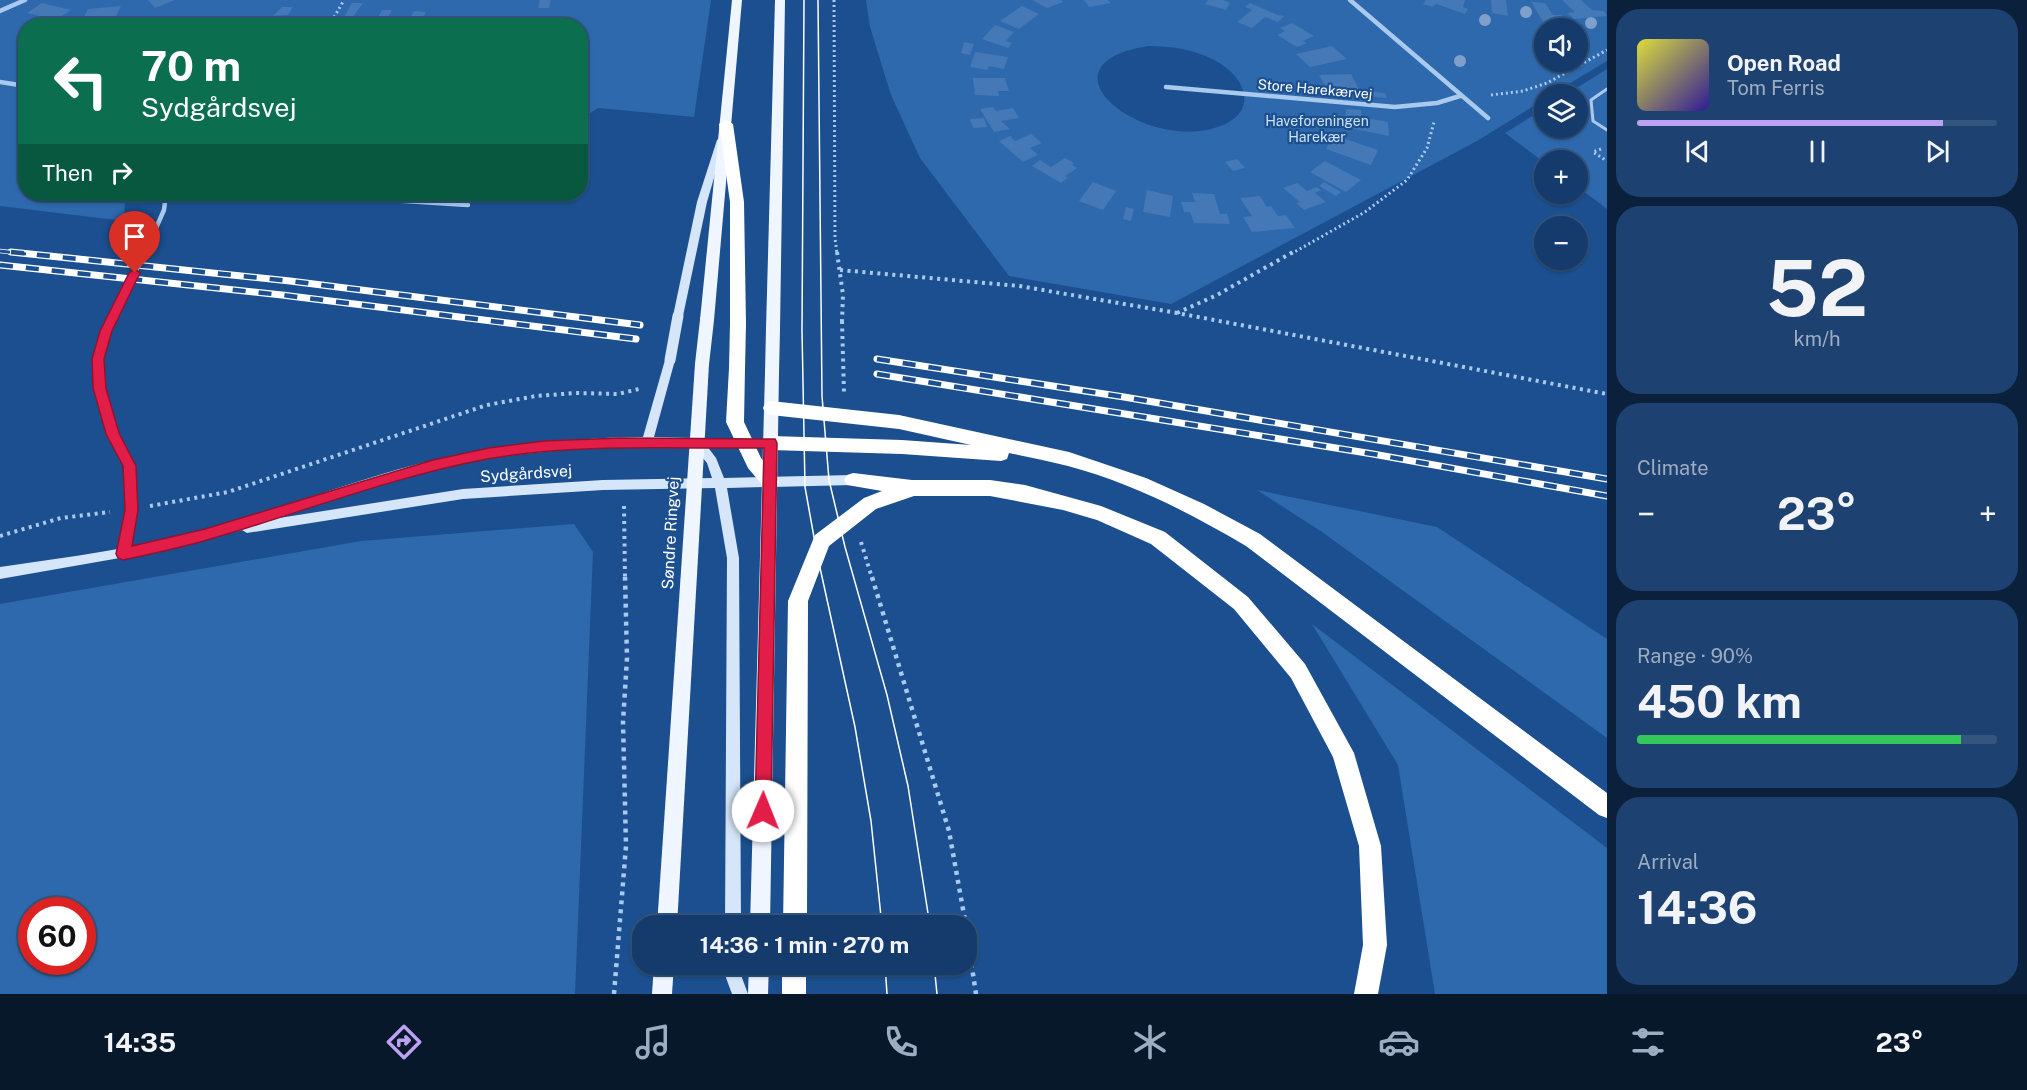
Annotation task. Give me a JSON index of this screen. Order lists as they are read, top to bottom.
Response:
{
  "streets": {
    "main road": ["Søndre Ringvej"],
    "street": ["Store Harekærvej", "Sydgårdsvej"]
  },
  "crossings": [
    ["Sydgårdsvej", "Søndre Ringvej"]
  ],
  "parks": ["Haveforeningen Harekær"],
  "page": {
    "map_buttons": ["+", "−"],
    "turn": ["70 m", "Sydgårdsvej"],
    "song": ["Open Road", "Tom Ferris"],
    "then": "Then",
    "tile": [
      ["52", "km/h"],
      "Climate",
      ["Range · 90%", "450 km"],
      ["Arrival", "14:36"]
    ],
    "heat": ["−", "23°", "+"],
    "limit": "60",
    "trip": "14:36 · 1 min · 270 m",
    "tabs": ["14:35", "23°"]
  }
}
